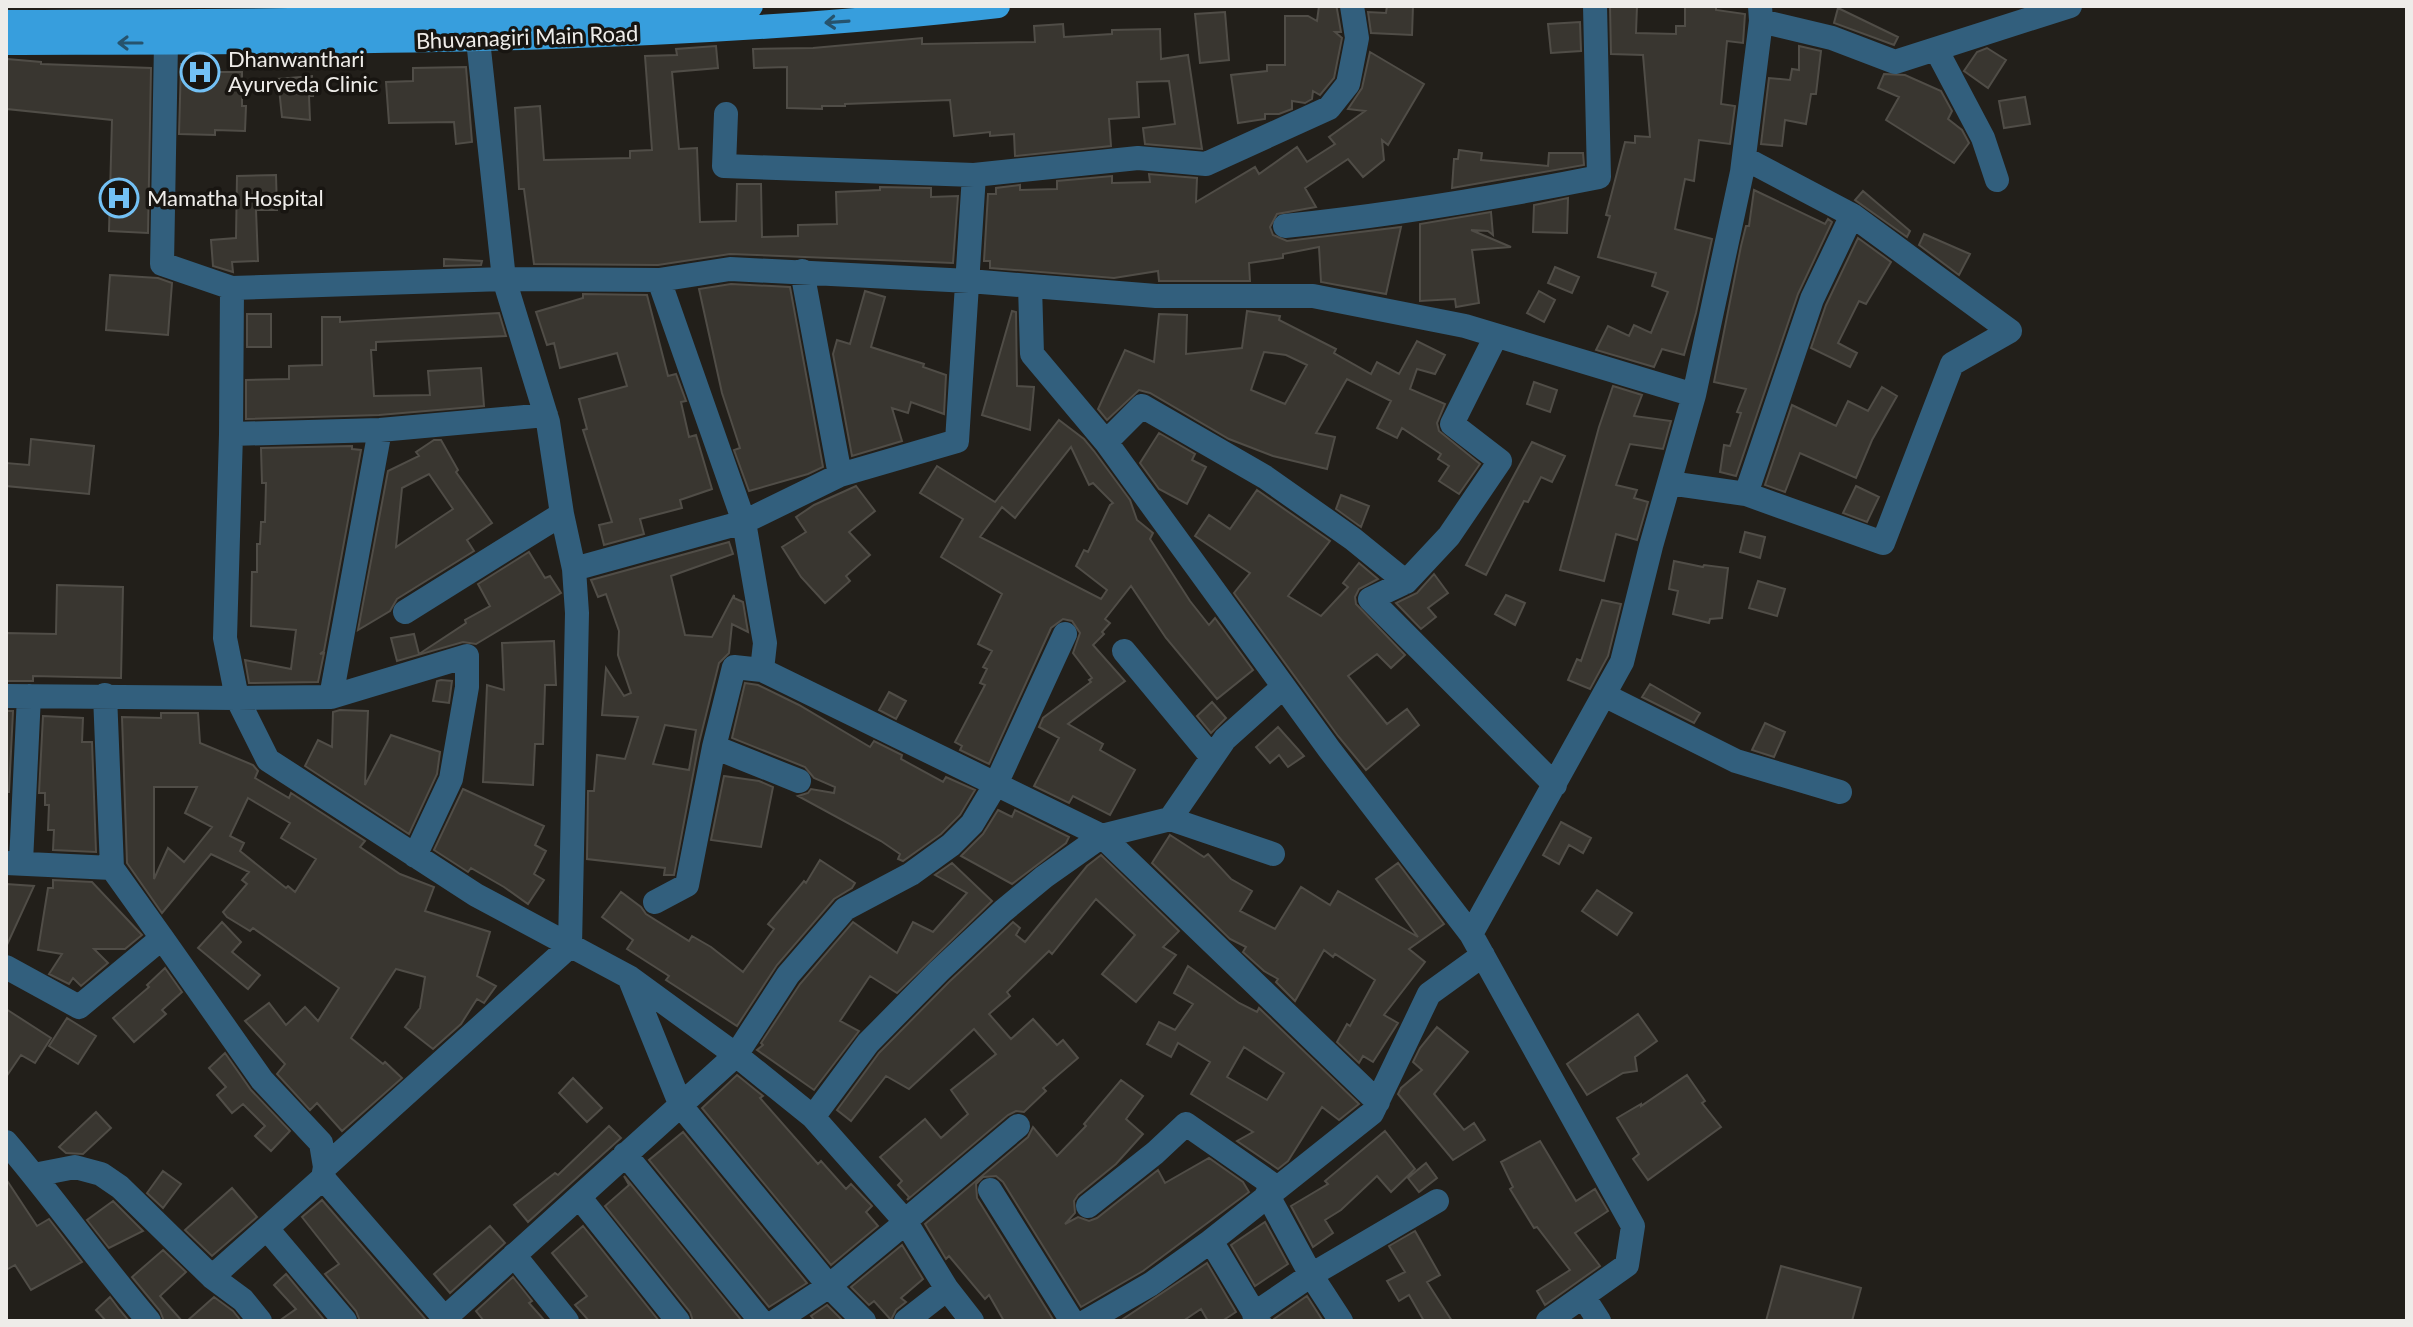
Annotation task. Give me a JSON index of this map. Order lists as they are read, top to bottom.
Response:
{
  "streets": {
    "main road": ["Bhuvanagiri Main Road"]
  },
  "places": {
    "hospital": ["Dhanwanthari Ayurveda Clinic", "Mamatha Hospital"]
  }
}
